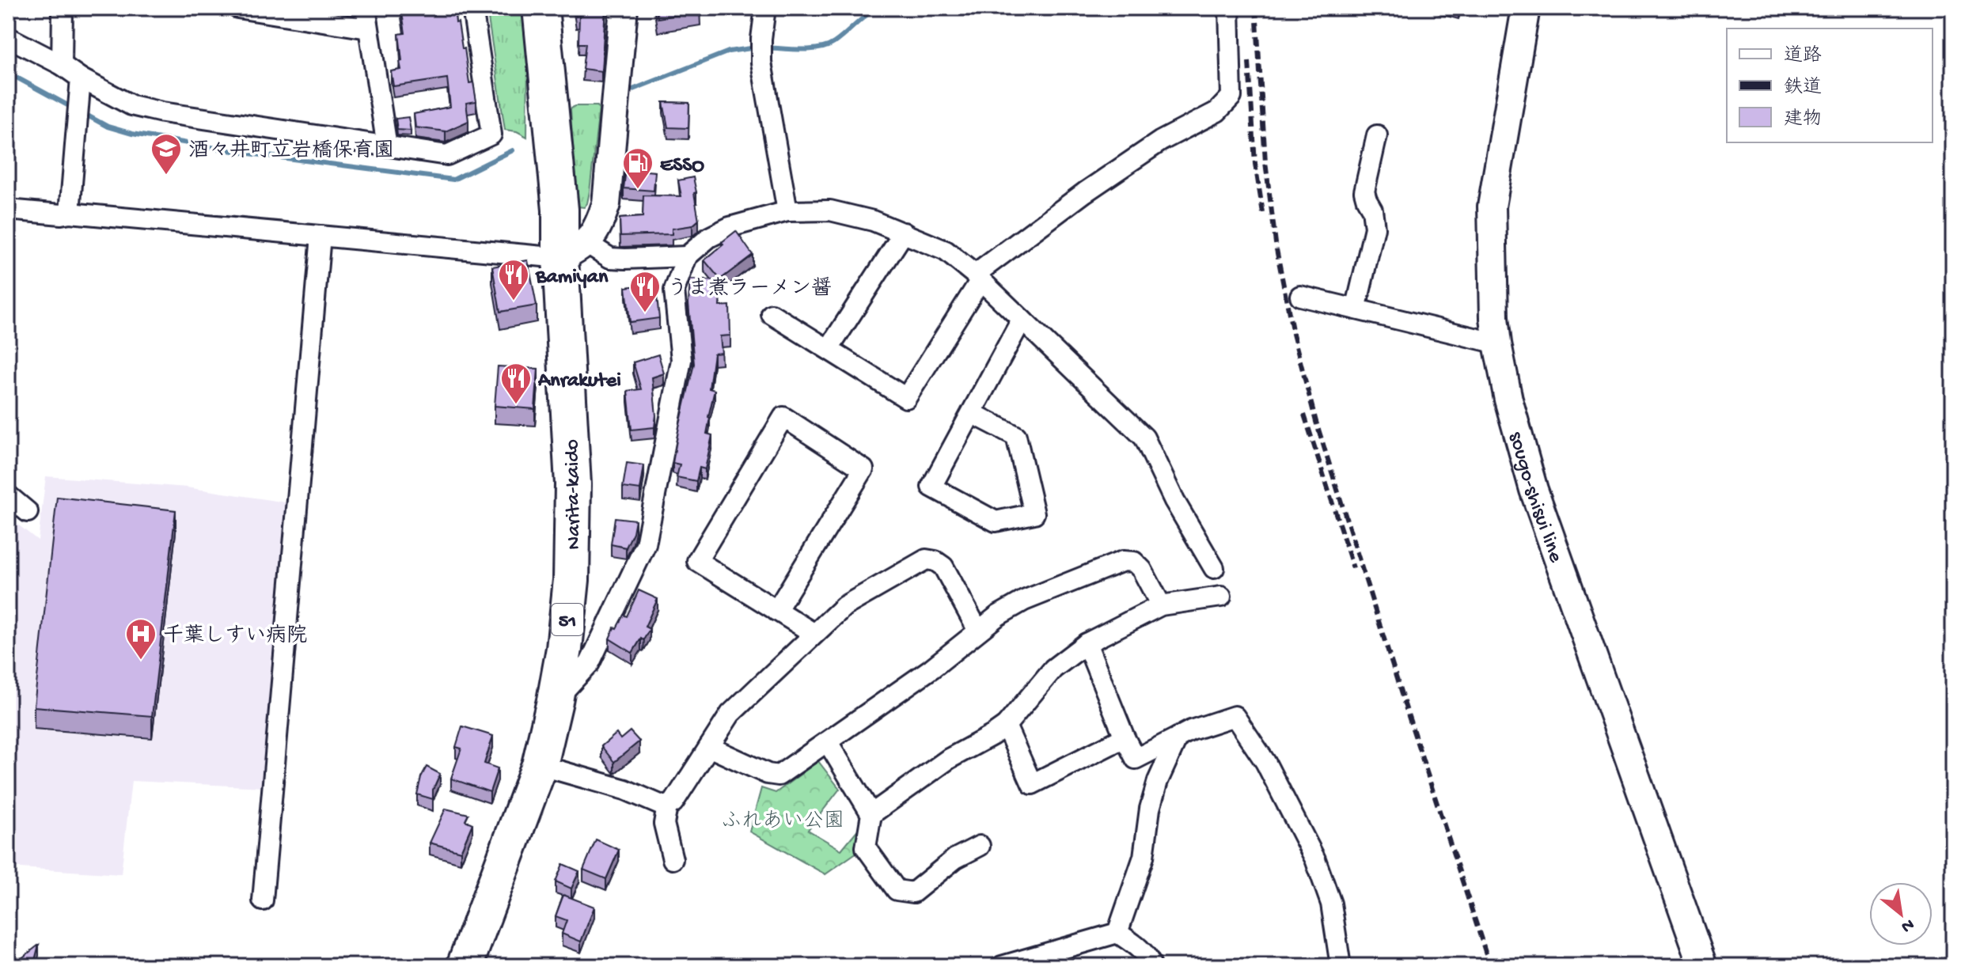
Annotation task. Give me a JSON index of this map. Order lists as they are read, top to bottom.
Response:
{
  "streets": {
    "highway": ["Narita-kaido", "51"],
    "main road": ["sougo-shisui line"]
  },
  "parks": ["ふれあい公園"],
  "places": {
    "school or university": ["酒々井町立岩橋保育園"],
    "fuel station": ["ESSO"],
    "restaurant": ["Bamiyan", "うま煮ラーメン醤", "Anrakutei"],
    "hospital": ["千葉しすい病院"]
  },
  "legend": ["道路", "鉄道", "建物"],
  "north": "bottom right"
}
